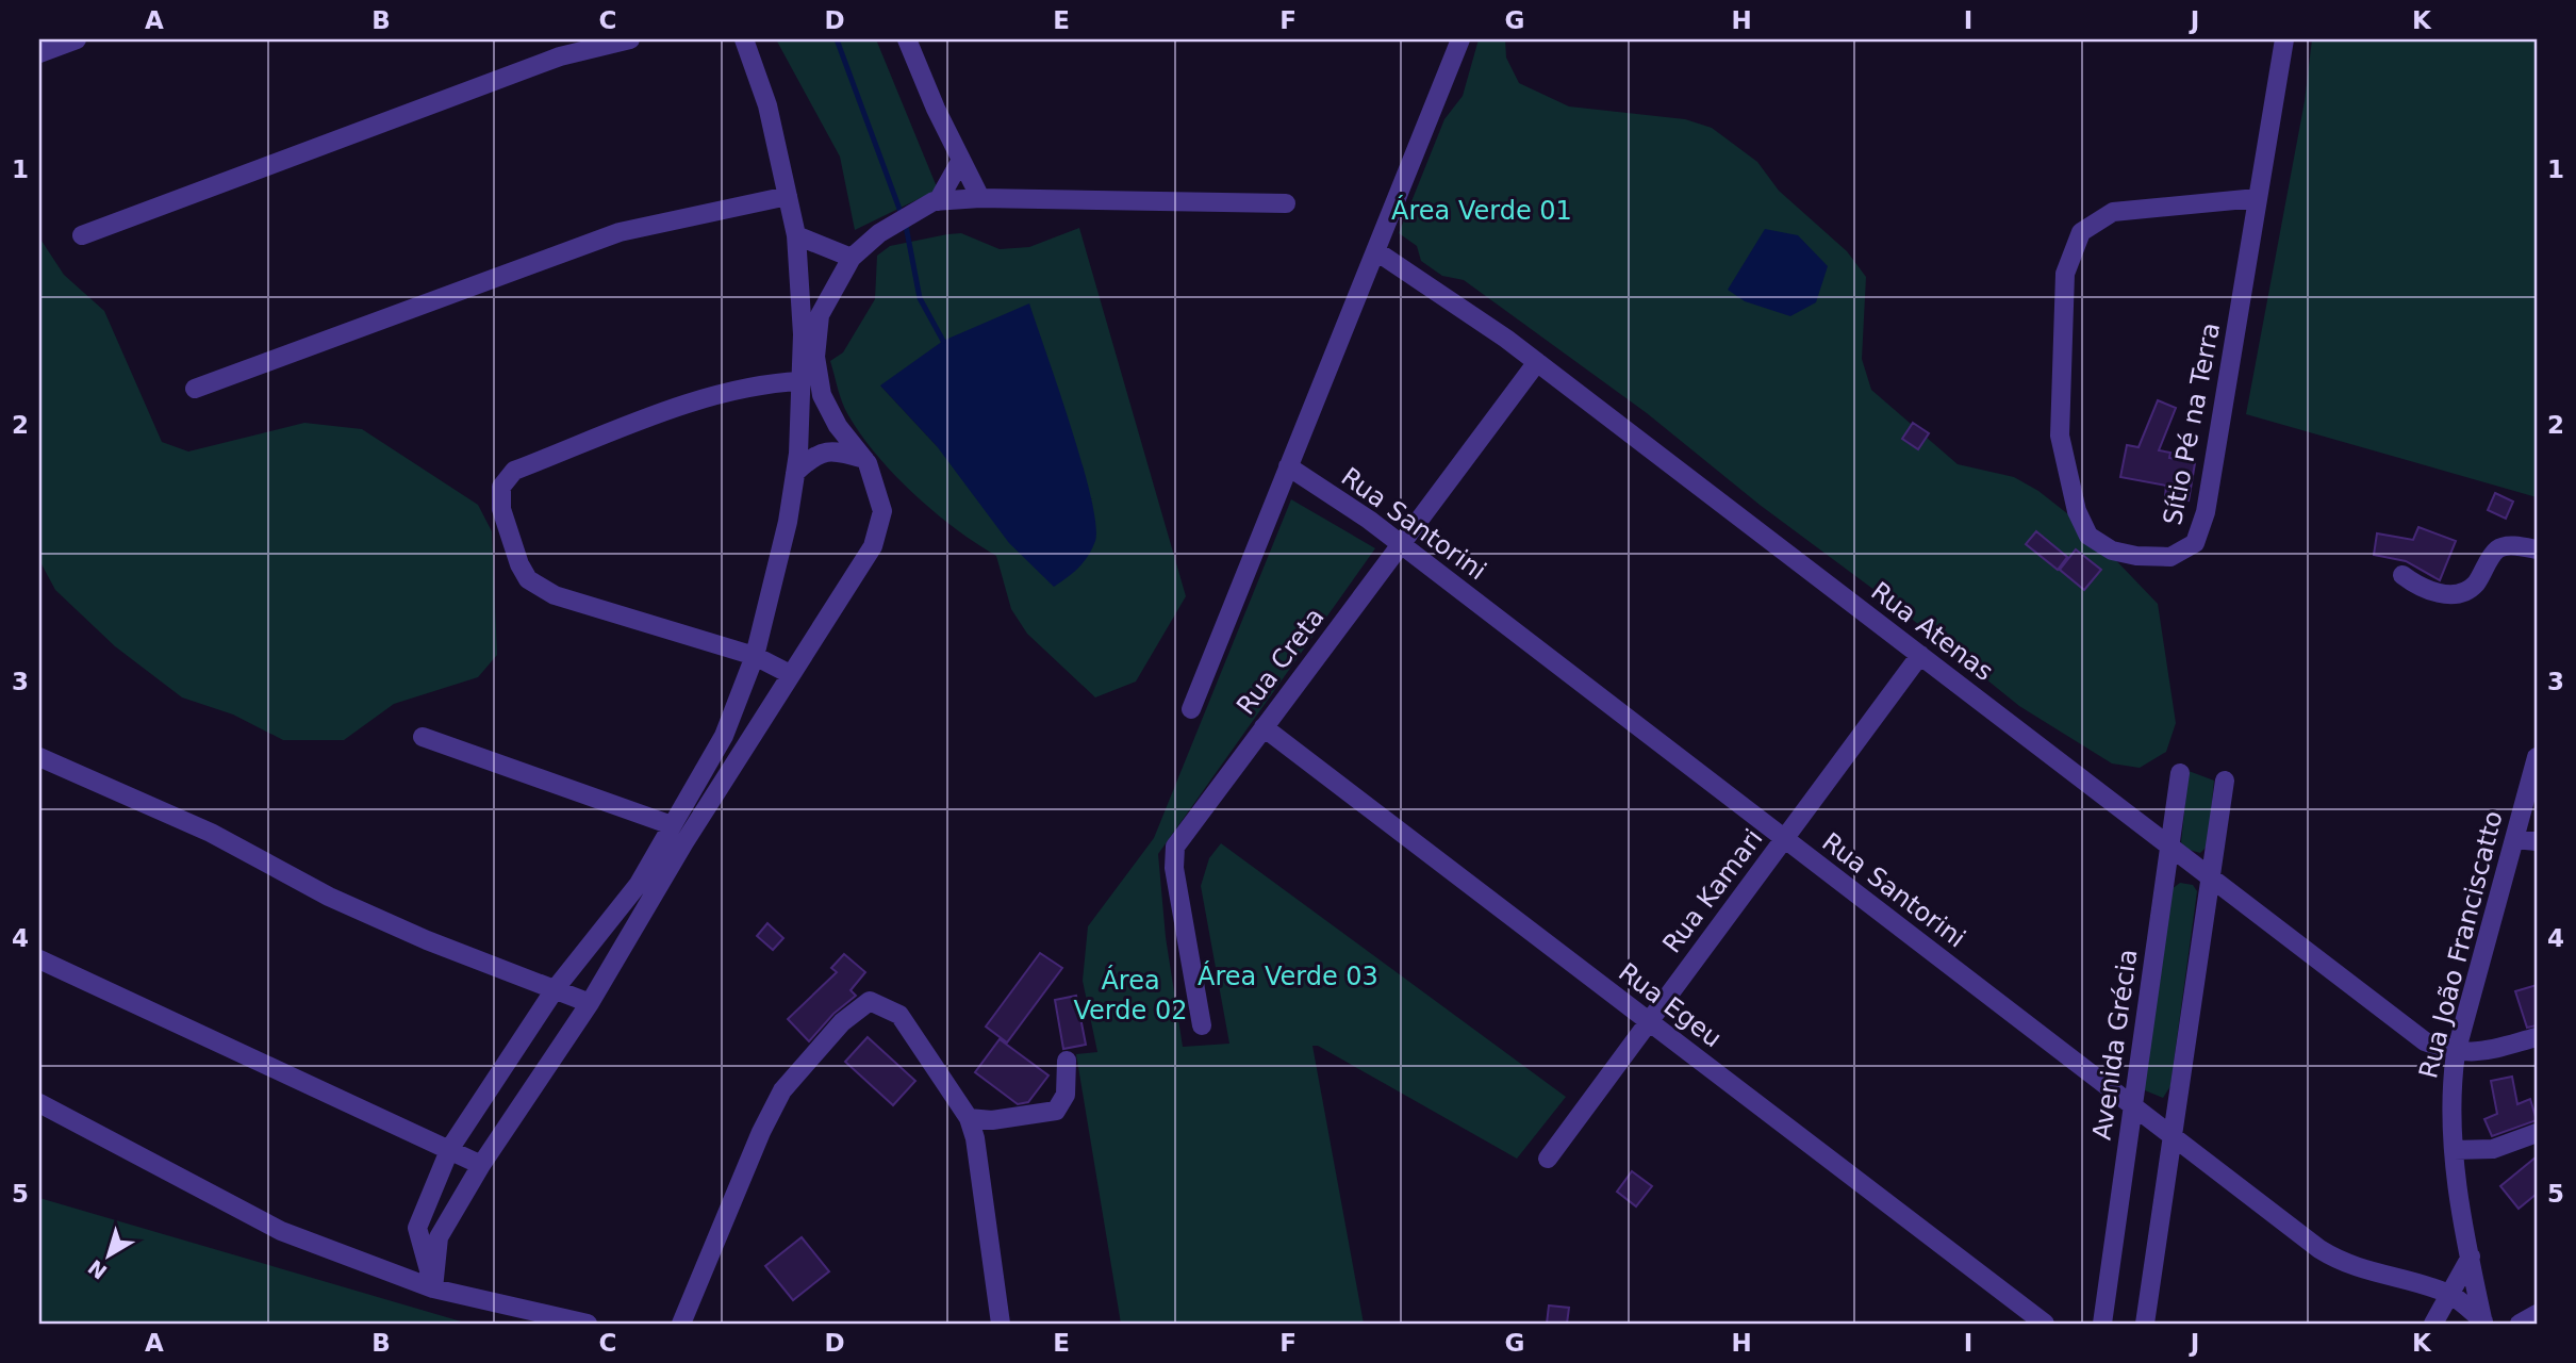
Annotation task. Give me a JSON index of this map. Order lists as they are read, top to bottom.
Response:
{
  "streets": {
    "street": [
      "Sítio Pé na Terra",
      "Rua Santorini",
      "Rua Atenas",
      "Rua Creta",
      "Rua Kamari",
      "Rua João Franciscatto",
      "Rua Egeu",
      "Avenida Grécia"
    ]
  },
  "crossings": [
    ["Rua Santorini", "Rua Creta"],
    ["Rua Santorini", "Rua Kamari"],
    ["Rua Santorini", "Rua João Franciscatto"],
    ["Rua Santorini", "Avenida Grécia"],
    ["Rua Atenas", "Rua Creta"],
    ["Rua Atenas", "Rua Kamari"],
    ["Rua Atenas", "Rua João Franciscatto"],
    ["Rua Atenas", "Avenida Grécia"],
    ["Rua Creta", "Rua Egeu"],
    ["Rua Kamari", "Rua Egeu"]
  ],
  "parks": ["Área Verde 01", "Área Verde 03", "Área Verde 02"],
  "north": "bottom left",
  "grid": {
    "columns": [
      "A",
      "B",
      "C",
      "D",
      "E",
      "F",
      "G",
      "H",
      "I",
      "J",
      "K"
    ],
    "rows": [
      "1",
      "2",
      "3",
      "4",
      "5"
    ]
  }
}
